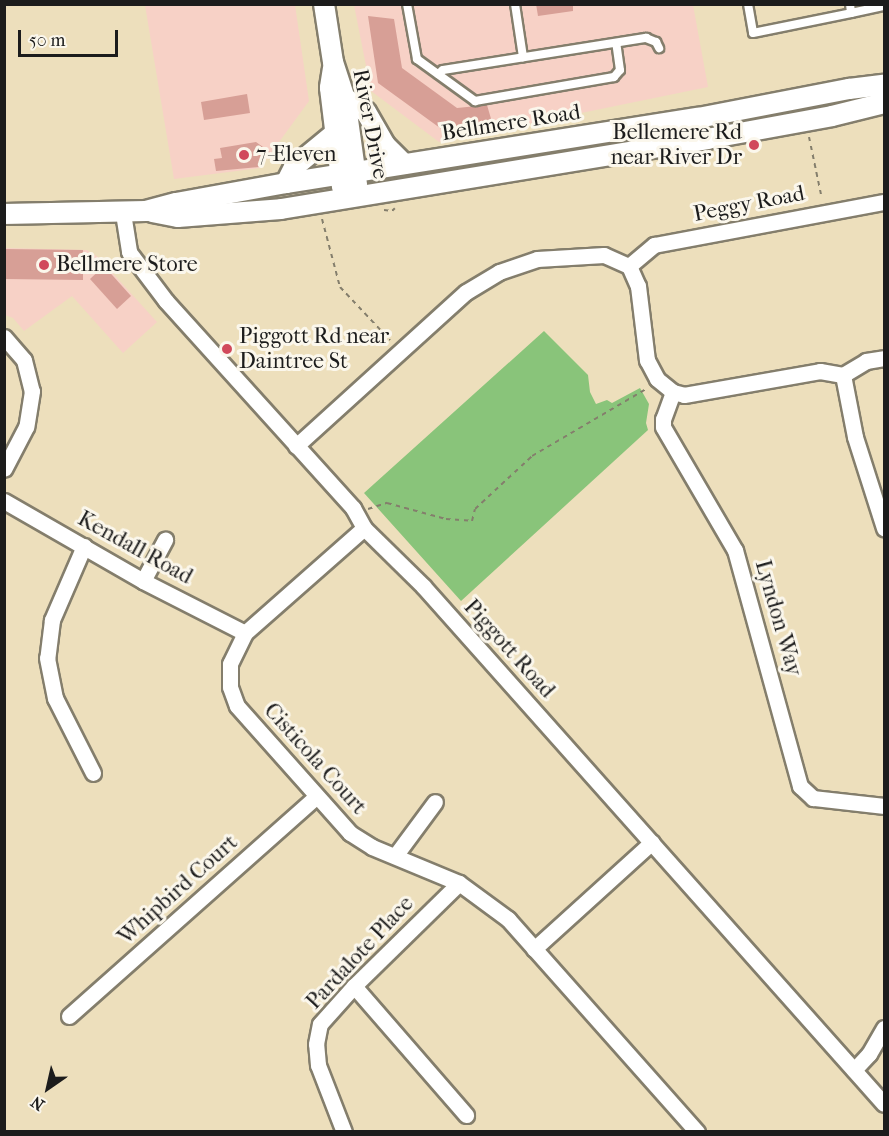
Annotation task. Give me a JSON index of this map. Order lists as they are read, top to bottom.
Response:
{
  "streets": {
    "street": [
      "Bellmere Road",
      "River Drive",
      "Peggy Road",
      "Kendall Road",
      "Lyndon Way",
      "Piggott Road",
      "Cisticola Court",
      "Whipbird Court",
      "Pardalote Place"
    ]
  },
  "crossings": [
    ["Bellmere Road", "River Drive"],
    ["Bellmere Road", "Piggott Road"],
    ["Kendall Road", "Cisticola Court"],
    ["Piggott Road", "Cisticola Court"],
    ["Cisticola Court", "Whipbird Court"],
    ["Cisticola Court", "Pardalote Place"]
  ],
  "places": [
    "Bellemere Rd near River Dr",
    "7-Eleven",
    "Bellmere Store",
    "Piggott Rd near Daintree St"
  ],
  "scale_bar": "50 m",
  "north": "bottom left"
}
